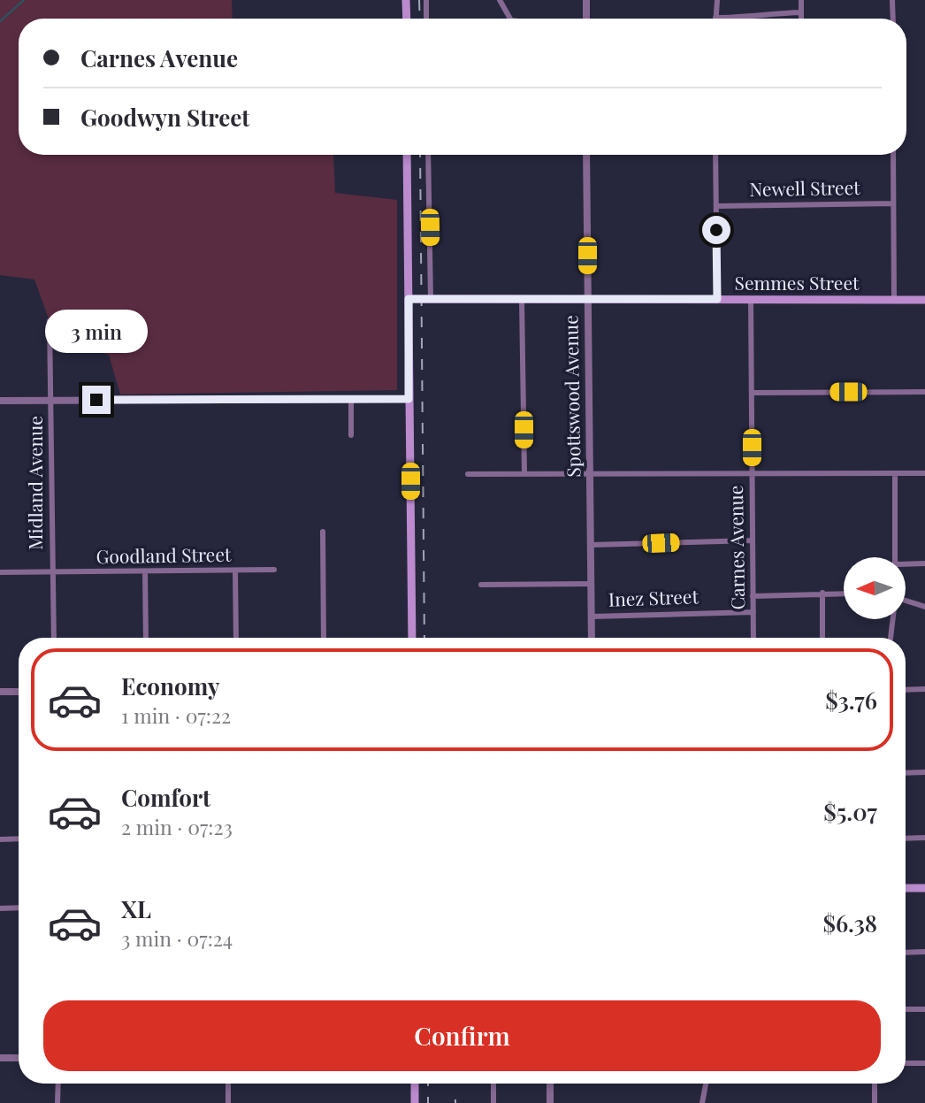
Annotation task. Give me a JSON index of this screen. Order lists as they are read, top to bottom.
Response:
{
  "streets": {
    "main road": ["Semmes Street"],
    "street": [
      "Newell Street",
      "Spottswood Avenue",
      "Midland Avenue",
      "Carnes Avenue",
      "Goodland Street",
      "Inez Street"
    ]
  },
  "crossings": [
    ["Semmes Street", "Spottswood Avenue"],
    ["Semmes Street", "Carnes Avenue"],
    ["Spottswood Avenue", "Inez Street"],
    ["Midland Avenue", "Goodland Street"],
    ["Carnes Avenue", "Inez Street"]
  ],
  "north": "left",
  "page": {
    "banner": ["Carnes Avenue", "Goodwyn Street"],
    "bubble": "3 min",
    "list": [
      {
        "name": "Economy",
        "note": "1 min · 07:22",
        "value": "$3.76"
      },
      {
        "name": "Comfort",
        "note": "2 min · 07:23",
        "value": "$5.07"
      },
      {
        "name": "XL",
        "note": "3 min · 07:24",
        "value": "$6.38"
      }
    ],
    "buttons": "Confirm"
  }
}
